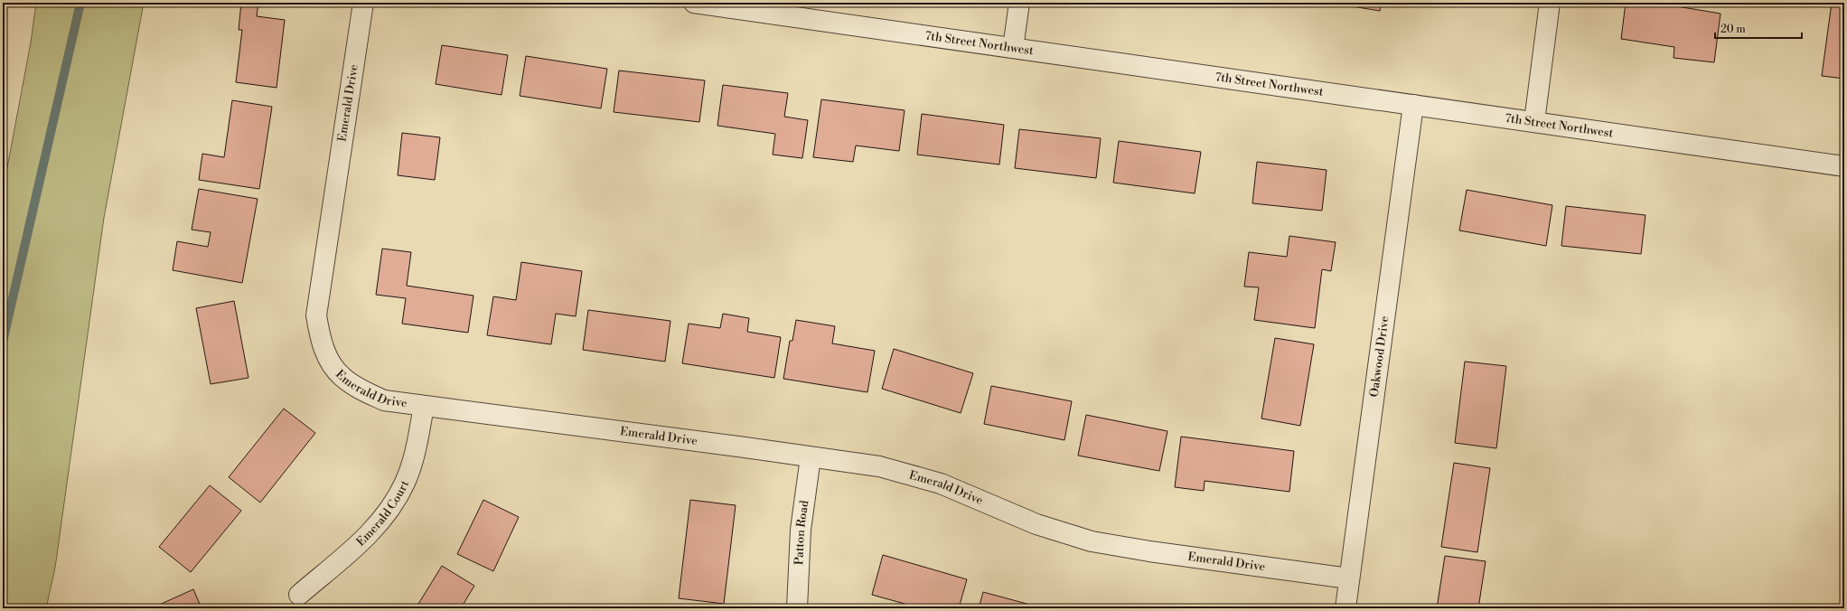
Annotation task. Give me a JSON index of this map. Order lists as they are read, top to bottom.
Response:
{
  "streets": {
    "street": [
      "7th Street Northwest",
      "Emerald Drive",
      "Oakwood Drive",
      "Emerald Court",
      "Patton Road"
    ]
  },
  "crossings": [
    ["7th Street Northwest", "Oakwood Drive"],
    ["Emerald Drive", "Oakwood Drive"],
    ["Emerald Drive", "Emerald Court"],
    ["Emerald Drive", "Patton Road"]
  ],
  "scale_bar": "20 m"
}
